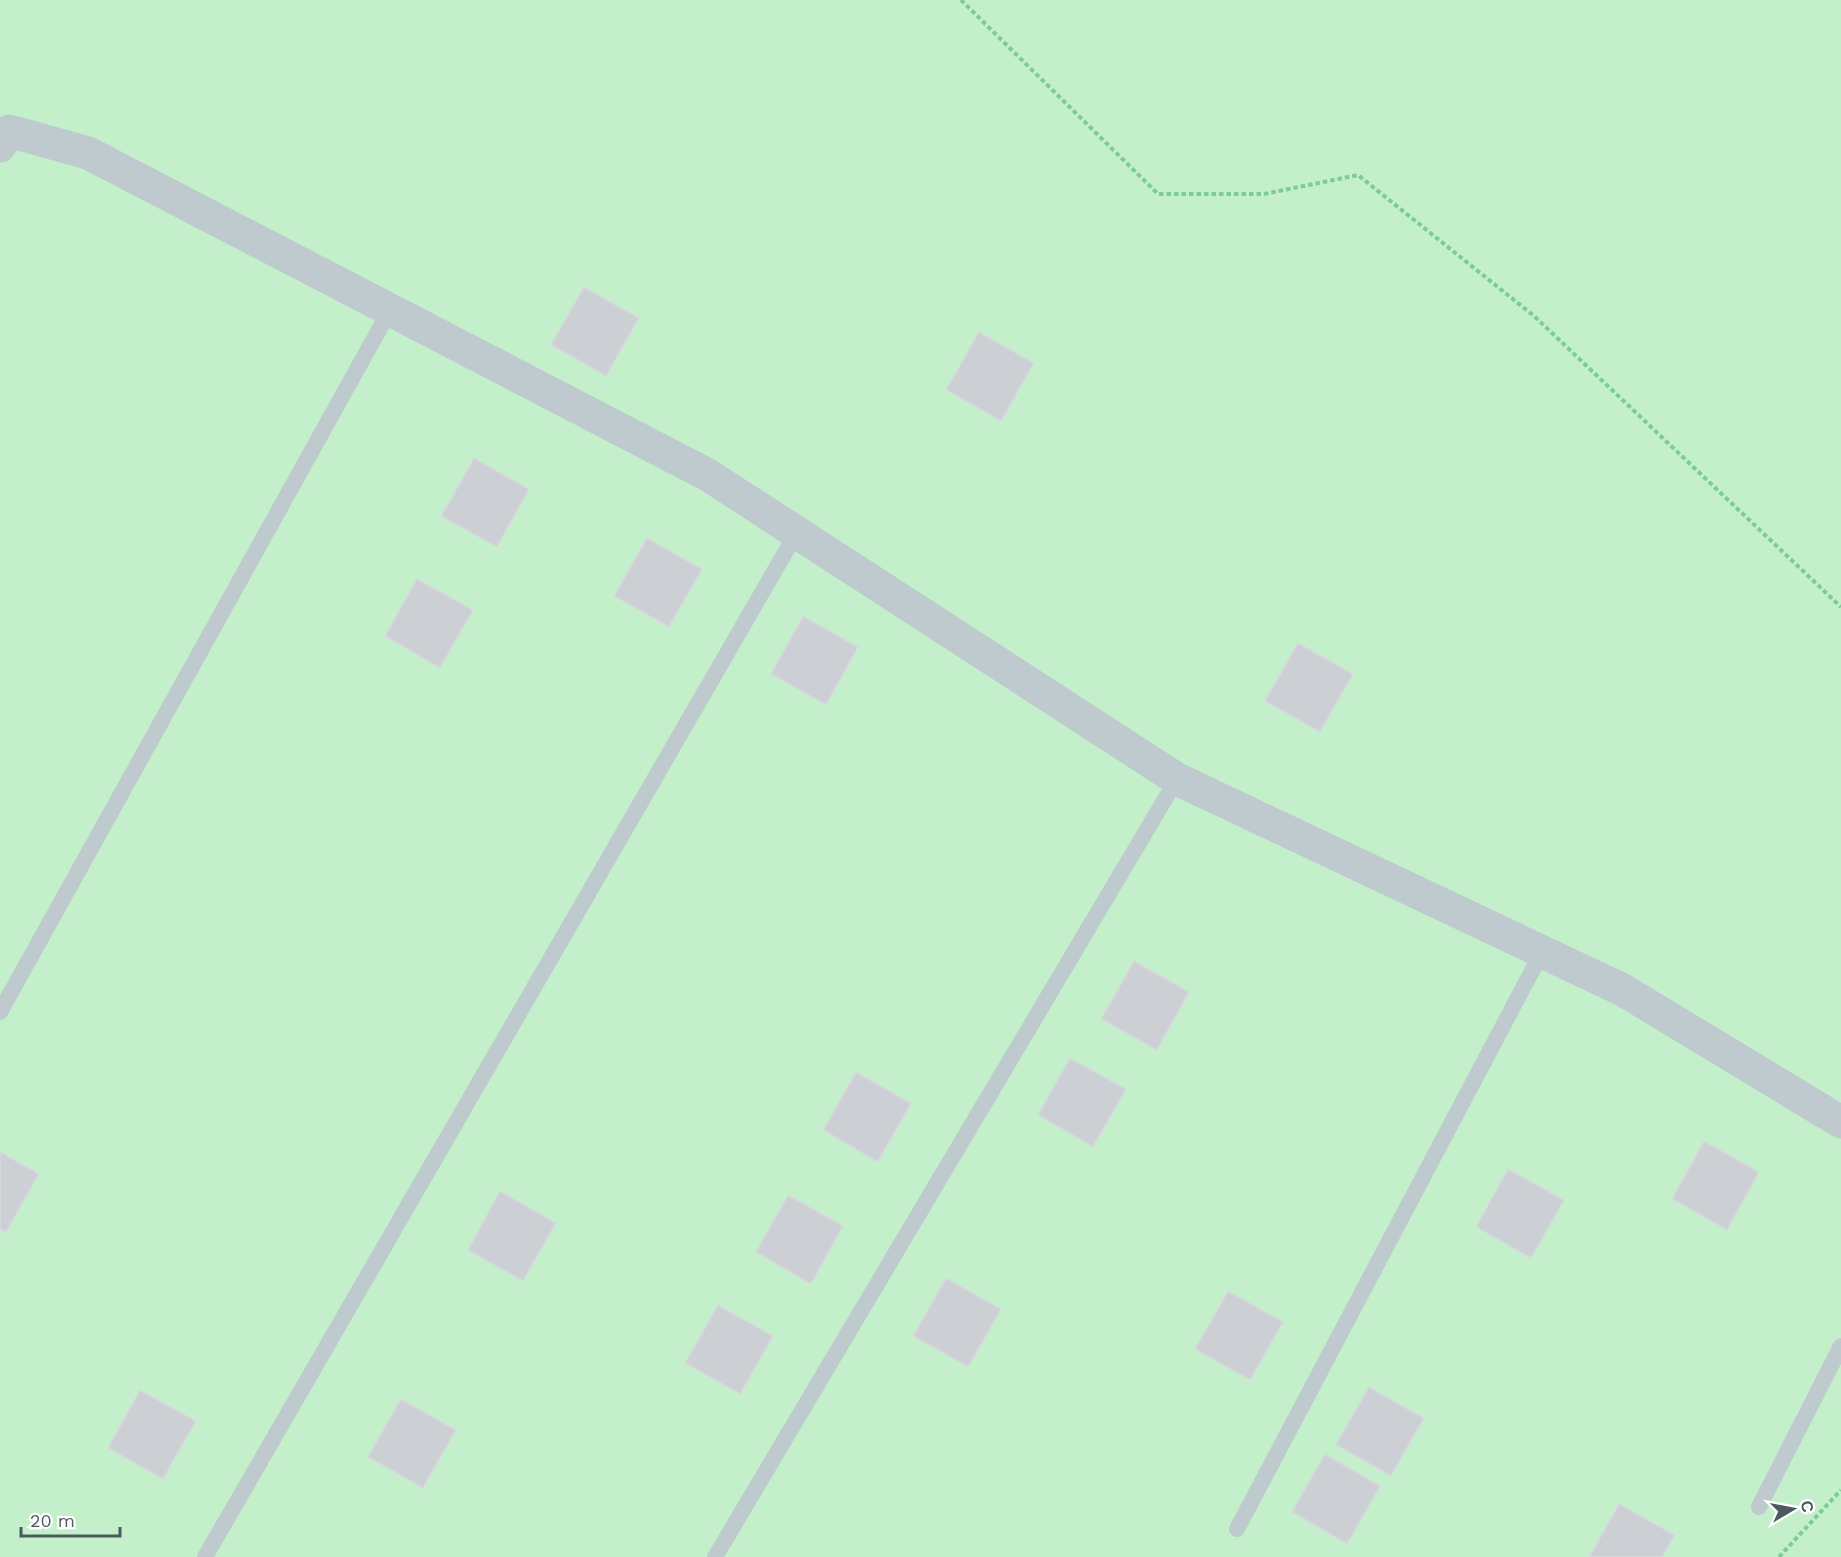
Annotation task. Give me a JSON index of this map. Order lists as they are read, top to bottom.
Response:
{
  "scale_bar": "20 m",
  "north": "right"
}
